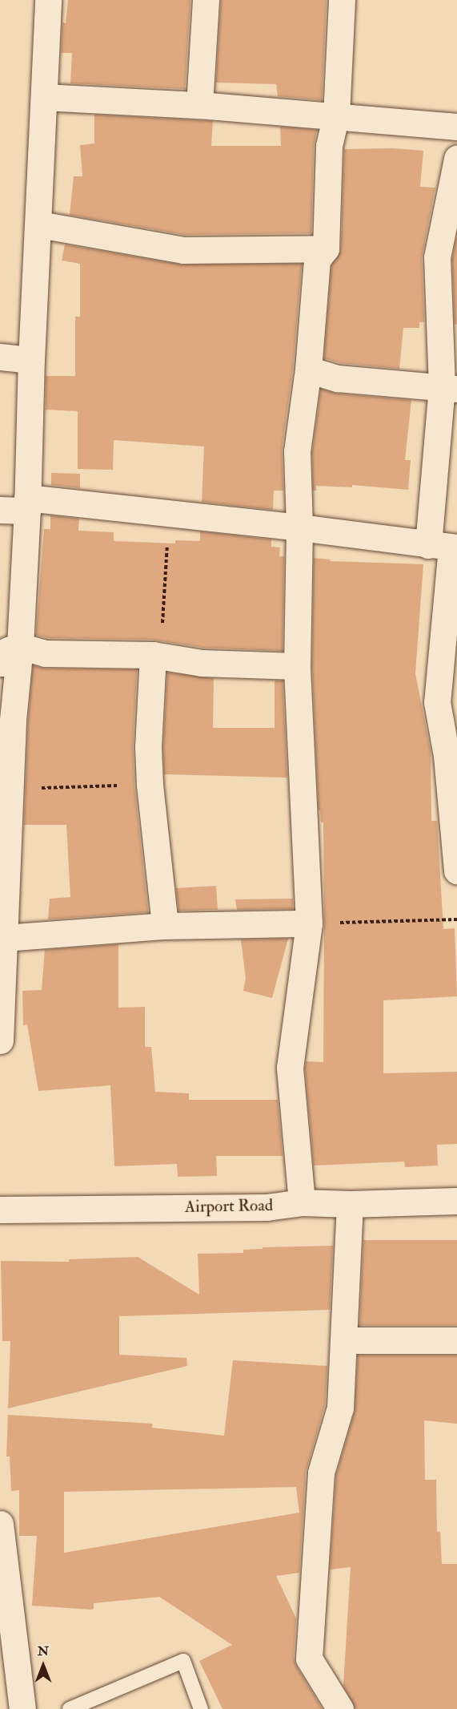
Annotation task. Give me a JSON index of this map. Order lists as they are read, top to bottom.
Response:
{
  "streets": {
    "street": ["Airport Road"]
  },
  "north": "top"
}
